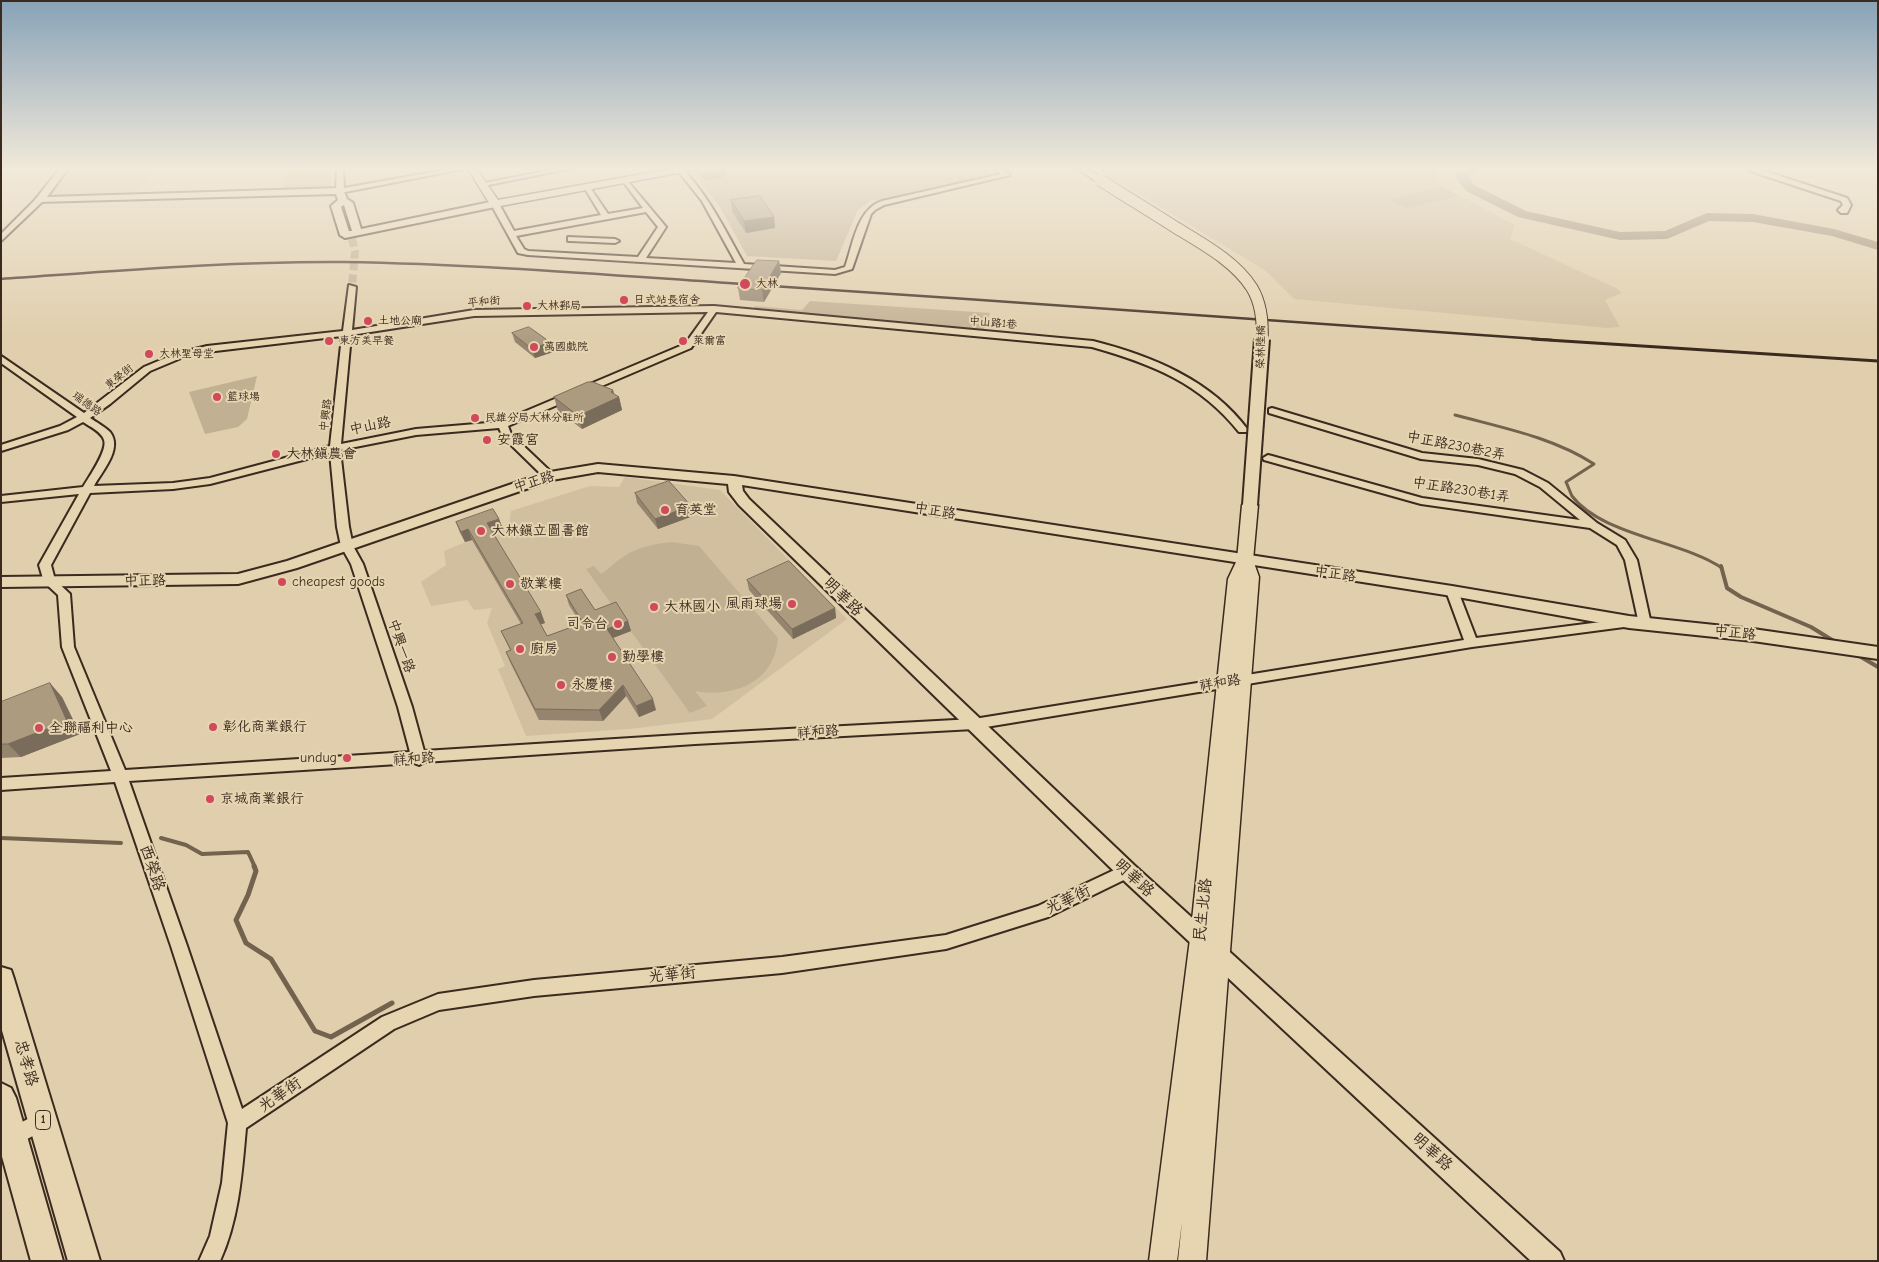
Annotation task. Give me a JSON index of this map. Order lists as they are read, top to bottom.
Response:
{
  "streets": {
    "main road": [
      "榮林陸橋",
      "民生北路",
      "忠孝路",
      "1"
    ],
    "street": [
      "平和街",
      "中山路1巷",
      "東榮街",
      "瑞德路",
      "中興路",
      "中山路",
      "中正路230巷2弄",
      "中正路",
      "中正路230巷1弄",
      "明華路",
      "中興一路",
      "祥和路",
      "西榮路",
      "光華街"
    ]
  },
  "crossings": [
    ["平和街", "中山路1巷"],
    ["平和街", "東榮街"],
    ["平和街", "中興路"],
    ["平和街", "中山路"],
    ["中山路1巷", "中山路"],
    ["榮林陸橋", "民生北路"],
    ["東榮街", "瑞德路"],
    ["東榮街", "中興路"],
    ["瑞德路", "中山路"],
    ["中興路", "中山路"],
    ["中興路", "中正路"],
    ["中興路", "中興一路"],
    ["中正路230巷2弄", "中正路"],
    ["中正路230巷2弄", "中正路230巷1弄"],
    ["中正路230巷2弄", "祥和路"],
    ["中正路", "明華路"],
    ["中正路", "中興一路"],
    ["中正路", "祥和路"],
    ["中正路", "西榮路"],
    ["中正路", "民生北路"],
    ["明華路", "祥和路"],
    ["明華路", "光華街"],
    ["明華路", "民生北路"],
    ["中興一路", "祥和路"],
    ["祥和路", "西榮路"],
    ["祥和路", "民生北路"],
    ["西榮路", "光華街"]
  ],
  "places": [
    "大林",
    "日式站長宿舍",
    "大林郵局",
    "土地公廟",
    "東方美早餐",
    "萊爾富",
    "萬國戲院",
    "大林聖母堂",
    "籃球場",
    "民雄分局大林分駐所",
    "安霞宮",
    "大林鎮農會",
    "育英堂",
    "大林鎮立圖書館",
    "cheapest goods",
    "敬業樓",
    "風雨球場",
    "大林國小",
    "司令台",
    "廚房",
    "勤學樓",
    "永慶樓",
    "彰化商業銀行",
    "全聯福利中心",
    "undug",
    "京城商業銀行"
  ]
}
